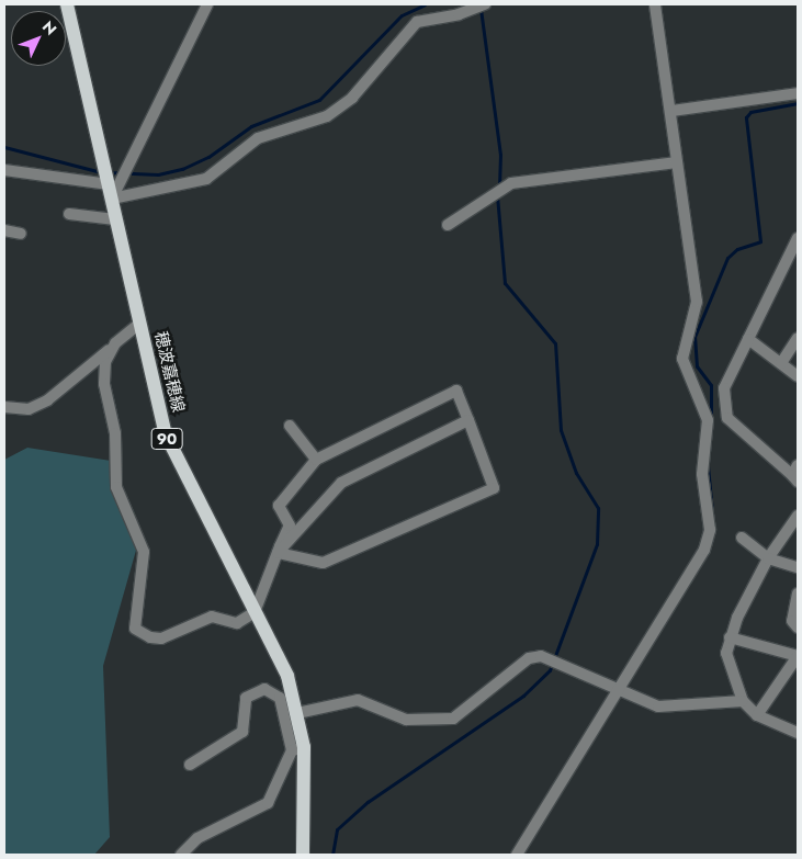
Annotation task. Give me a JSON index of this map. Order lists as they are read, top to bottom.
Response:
{
  "streets": {
    "main road": ["穂波嘉穂線", "90"]
  },
  "north": "top right"
}
